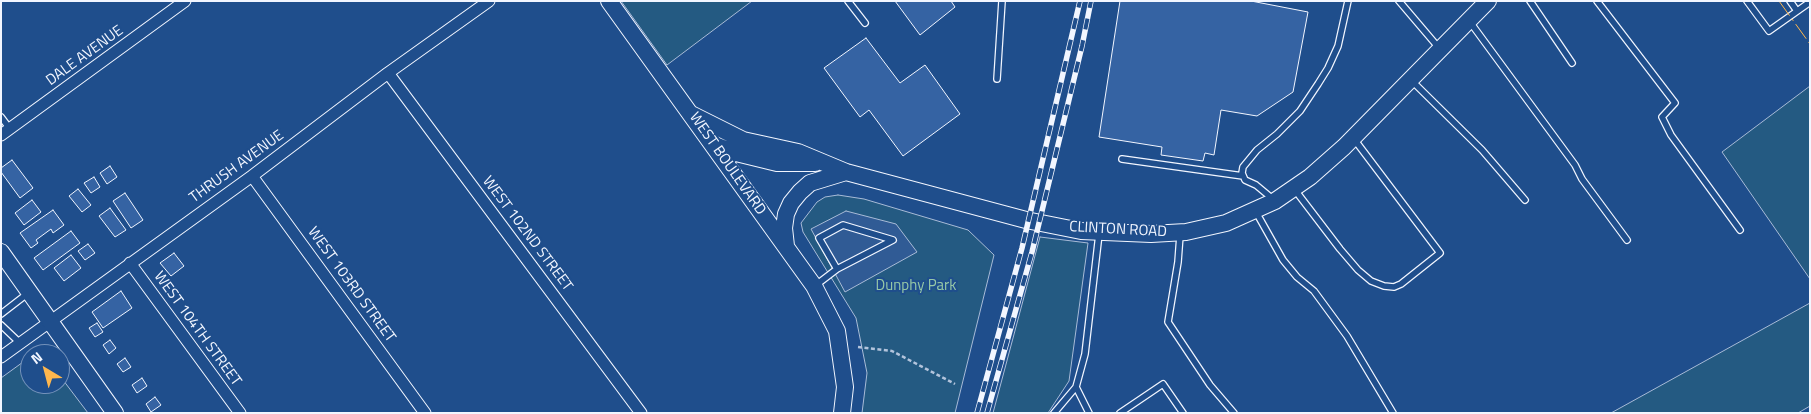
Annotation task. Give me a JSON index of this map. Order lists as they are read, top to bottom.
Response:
{
  "streets": {
    "street": [
      "DALE AVENUE",
      "WEST BOULEVARD",
      "THRUSH AVENUE",
      "CLINTON ROAD",
      "WEST 102ND STREET",
      "WEST 103RD STREET",
      "WEST 104TH STREET"
    ]
  },
  "crossings": [
    ["WEST BOULEVARD", "CLINTON ROAD"],
    ["THRUSH AVENUE", "WEST 102ND STREET"],
    ["THRUSH AVENUE", "WEST 103RD STREET"],
    ["THRUSH AVENUE", "WEST 104TH STREET"]
  ],
  "parks": ["Dunphy Park"],
  "north": "top left"
}
